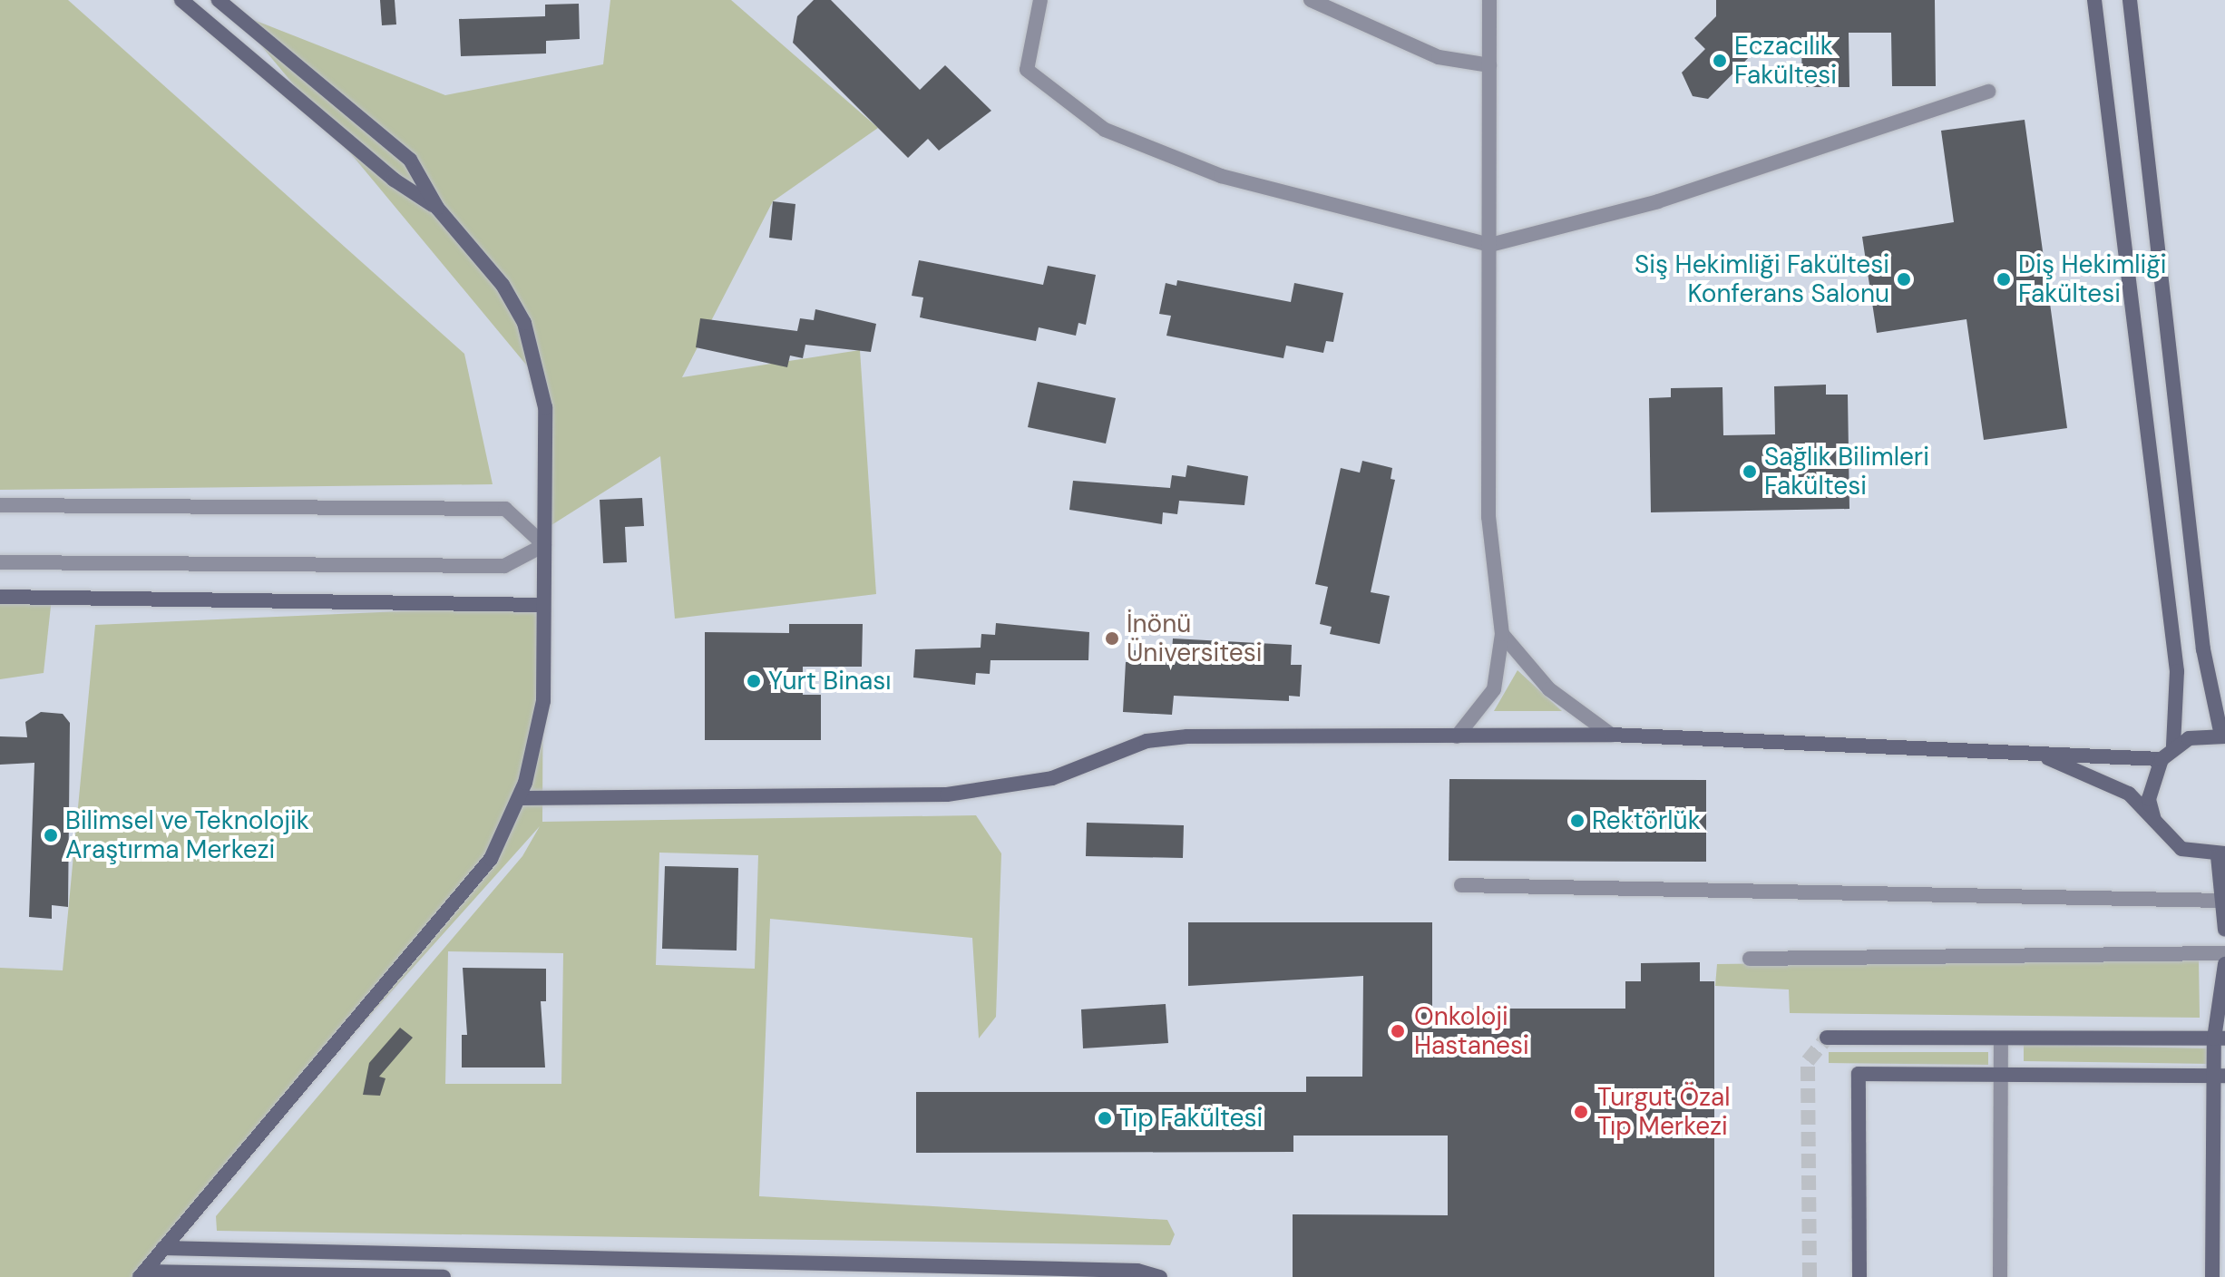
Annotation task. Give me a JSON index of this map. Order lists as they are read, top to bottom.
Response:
{
  "places": [
    "Eczacılık Fakültesi",
    "Siş Hekimliği Fakültesi Konferans Salonu",
    "Diş Hekimliği Fakültesi",
    "Sağlık Bilimleri Fakültesi",
    "İnönü Üniversitesi",
    "Yurt Binası",
    "Rektörlük",
    "Bilimsel ve Teknolojik Araştırma Merkezi",
    "Onkoloji Hastanesi",
    "Turgut Özal Tıp Merkezi",
    "Tıp Fakültesi"
  ]
}
